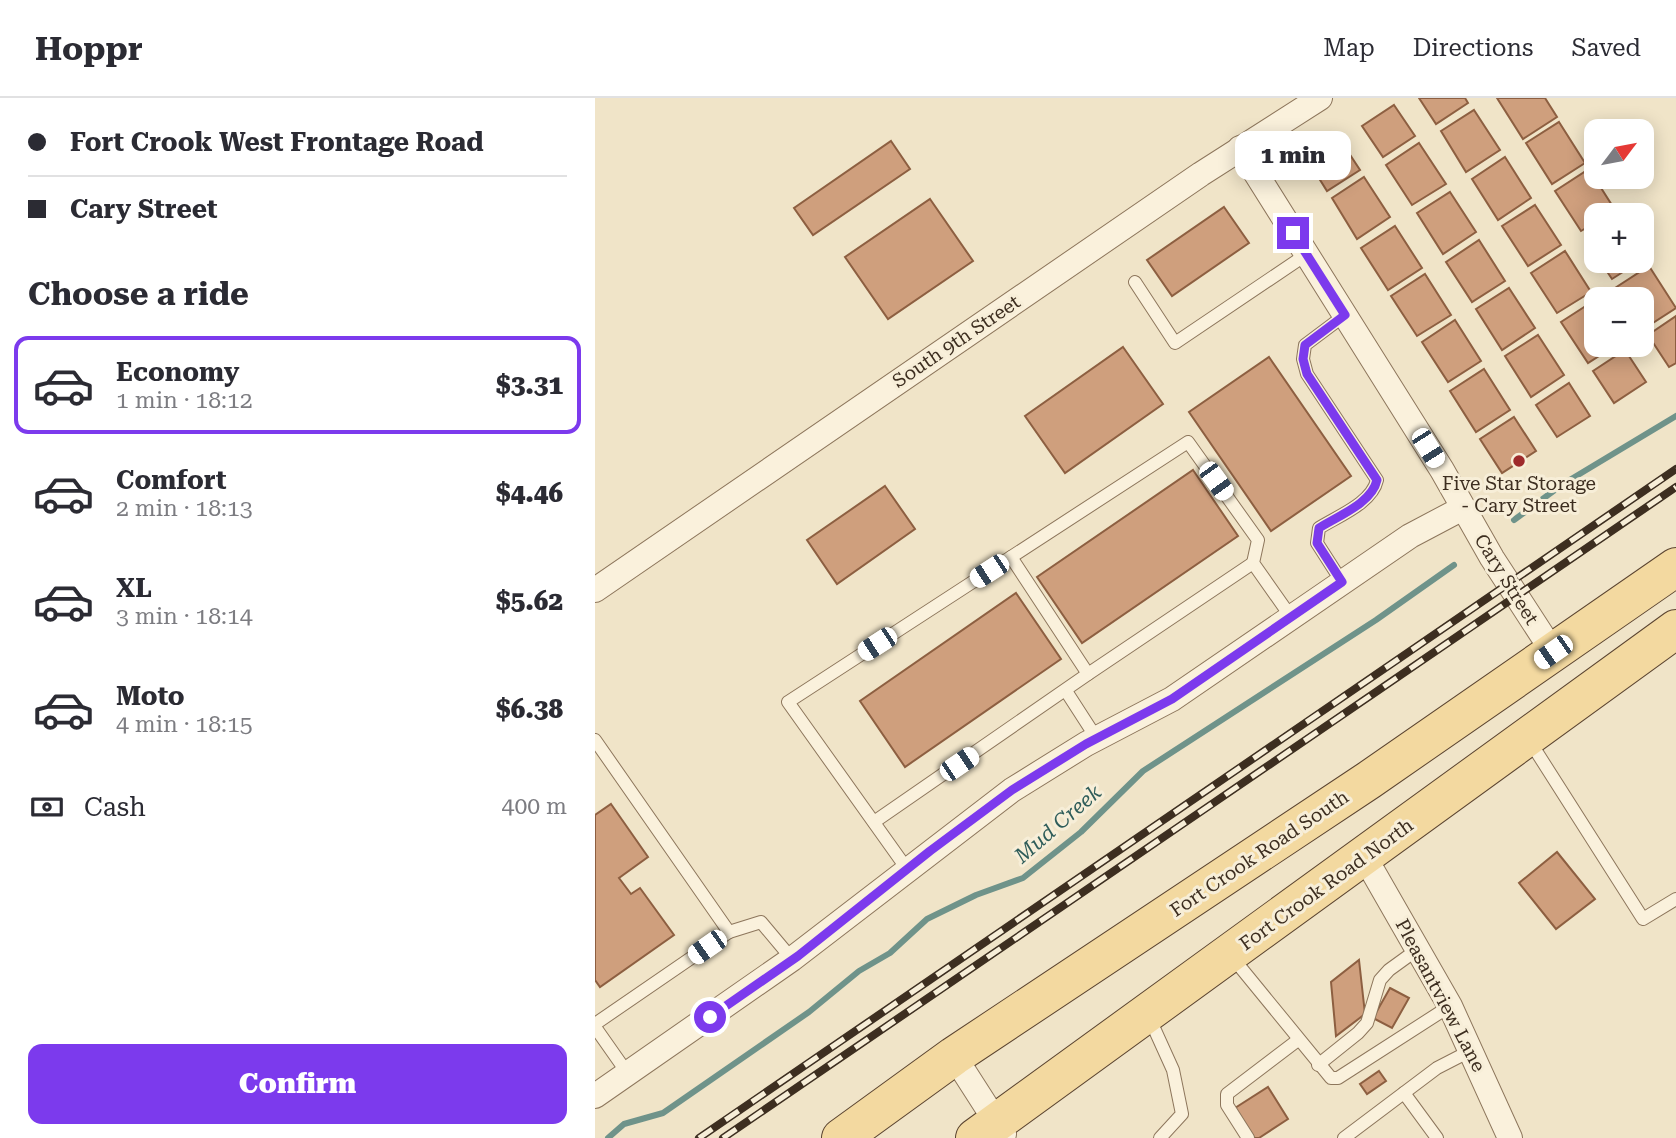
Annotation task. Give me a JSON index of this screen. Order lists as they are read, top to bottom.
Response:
{
  "streets": {
    "main road": ["Fort Crook Road South", "Fort Crook Road North"],
    "street": ["South 9th Street", "Cary Street", "Pleasantview Lane"]
  },
  "crossings": [
    ["South 9th Street", "Cary Street"],
    ["Cary Street", "Fort Crook Road South"],
    ["Fort Crook Road North", "Pleasantview Lane"]
  ],
  "water": ["Mud Creek"],
  "places": ["Five Star Storage - Cary Street"],
  "north": "top right",
  "page": {
    "header": "Hoppr",
    "nav": ["Map", "Directions", "Saved"],
    "banner": ["Fort Crook West Frontage Road", "Cary Street"],
    "map_buttons": ["+", "−"],
    "bubble": "1 min",
    "heading": "Choose a ride",
    "list": [
      {
        "name": "Economy",
        "note": "1 min · 18:12",
        "value": "$3.31"
      },
      {
        "name": "Comfort",
        "note": "2 min · 18:13",
        "value": "$4.46"
      },
      {
        "name": "XL",
        "note": "3 min · 18:14",
        "value": "$5.62"
      },
      {
        "name": "Moto",
        "note": "4 min · 18:15",
        "value": "$6.38"
      }
    ],
    "pay": ["Cash", "400 m"],
    "buttons": "Confirm"
  }
}
